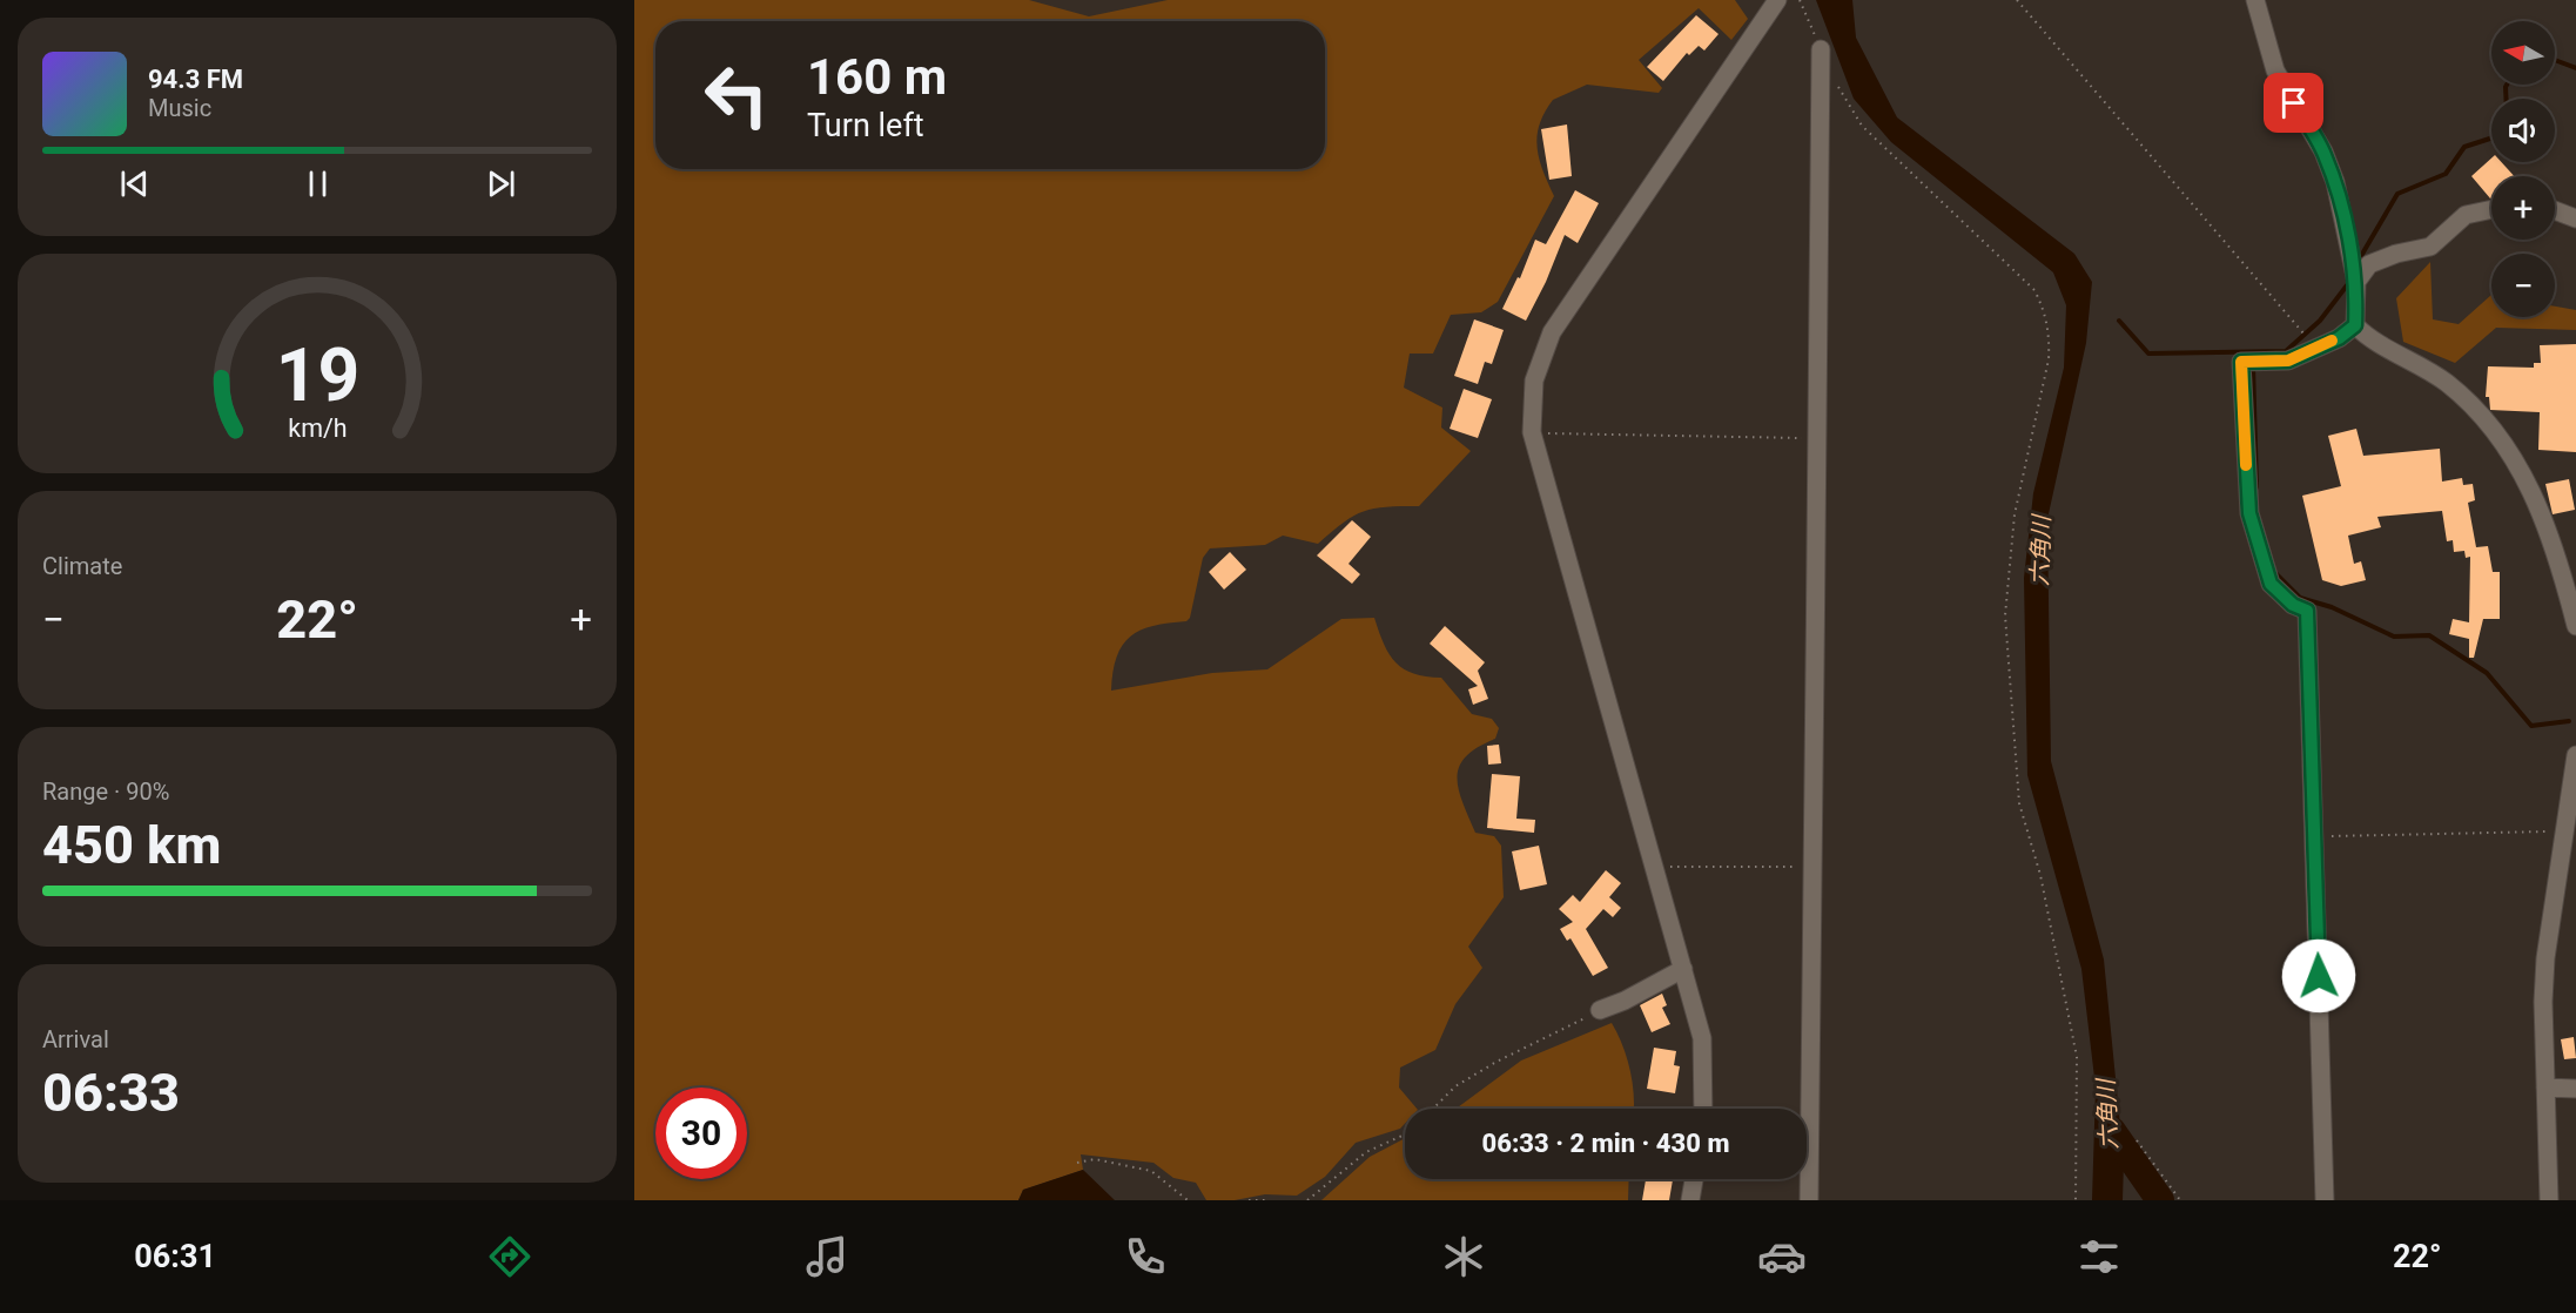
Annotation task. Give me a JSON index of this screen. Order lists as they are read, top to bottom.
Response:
{
  "water": ["六角川"],
  "north": "left",
  "page": {
    "map_buttons": ["+", "−"],
    "turn": ["160 m", "Turn left"],
    "song": ["94.3 FM", "Music"],
    "tile": [
      "Climate",
      ["Range · 90%", "450 km"],
      ["Arrival", "06:33"]
    ],
    "heat": ["−", "22°", "+"],
    "limit": "30",
    "trip": "06:33 · 2 min · 430 m",
    "tabs": ["06:31", "22°"],
    "gauge": ["19", "km/h"]
  }
}
